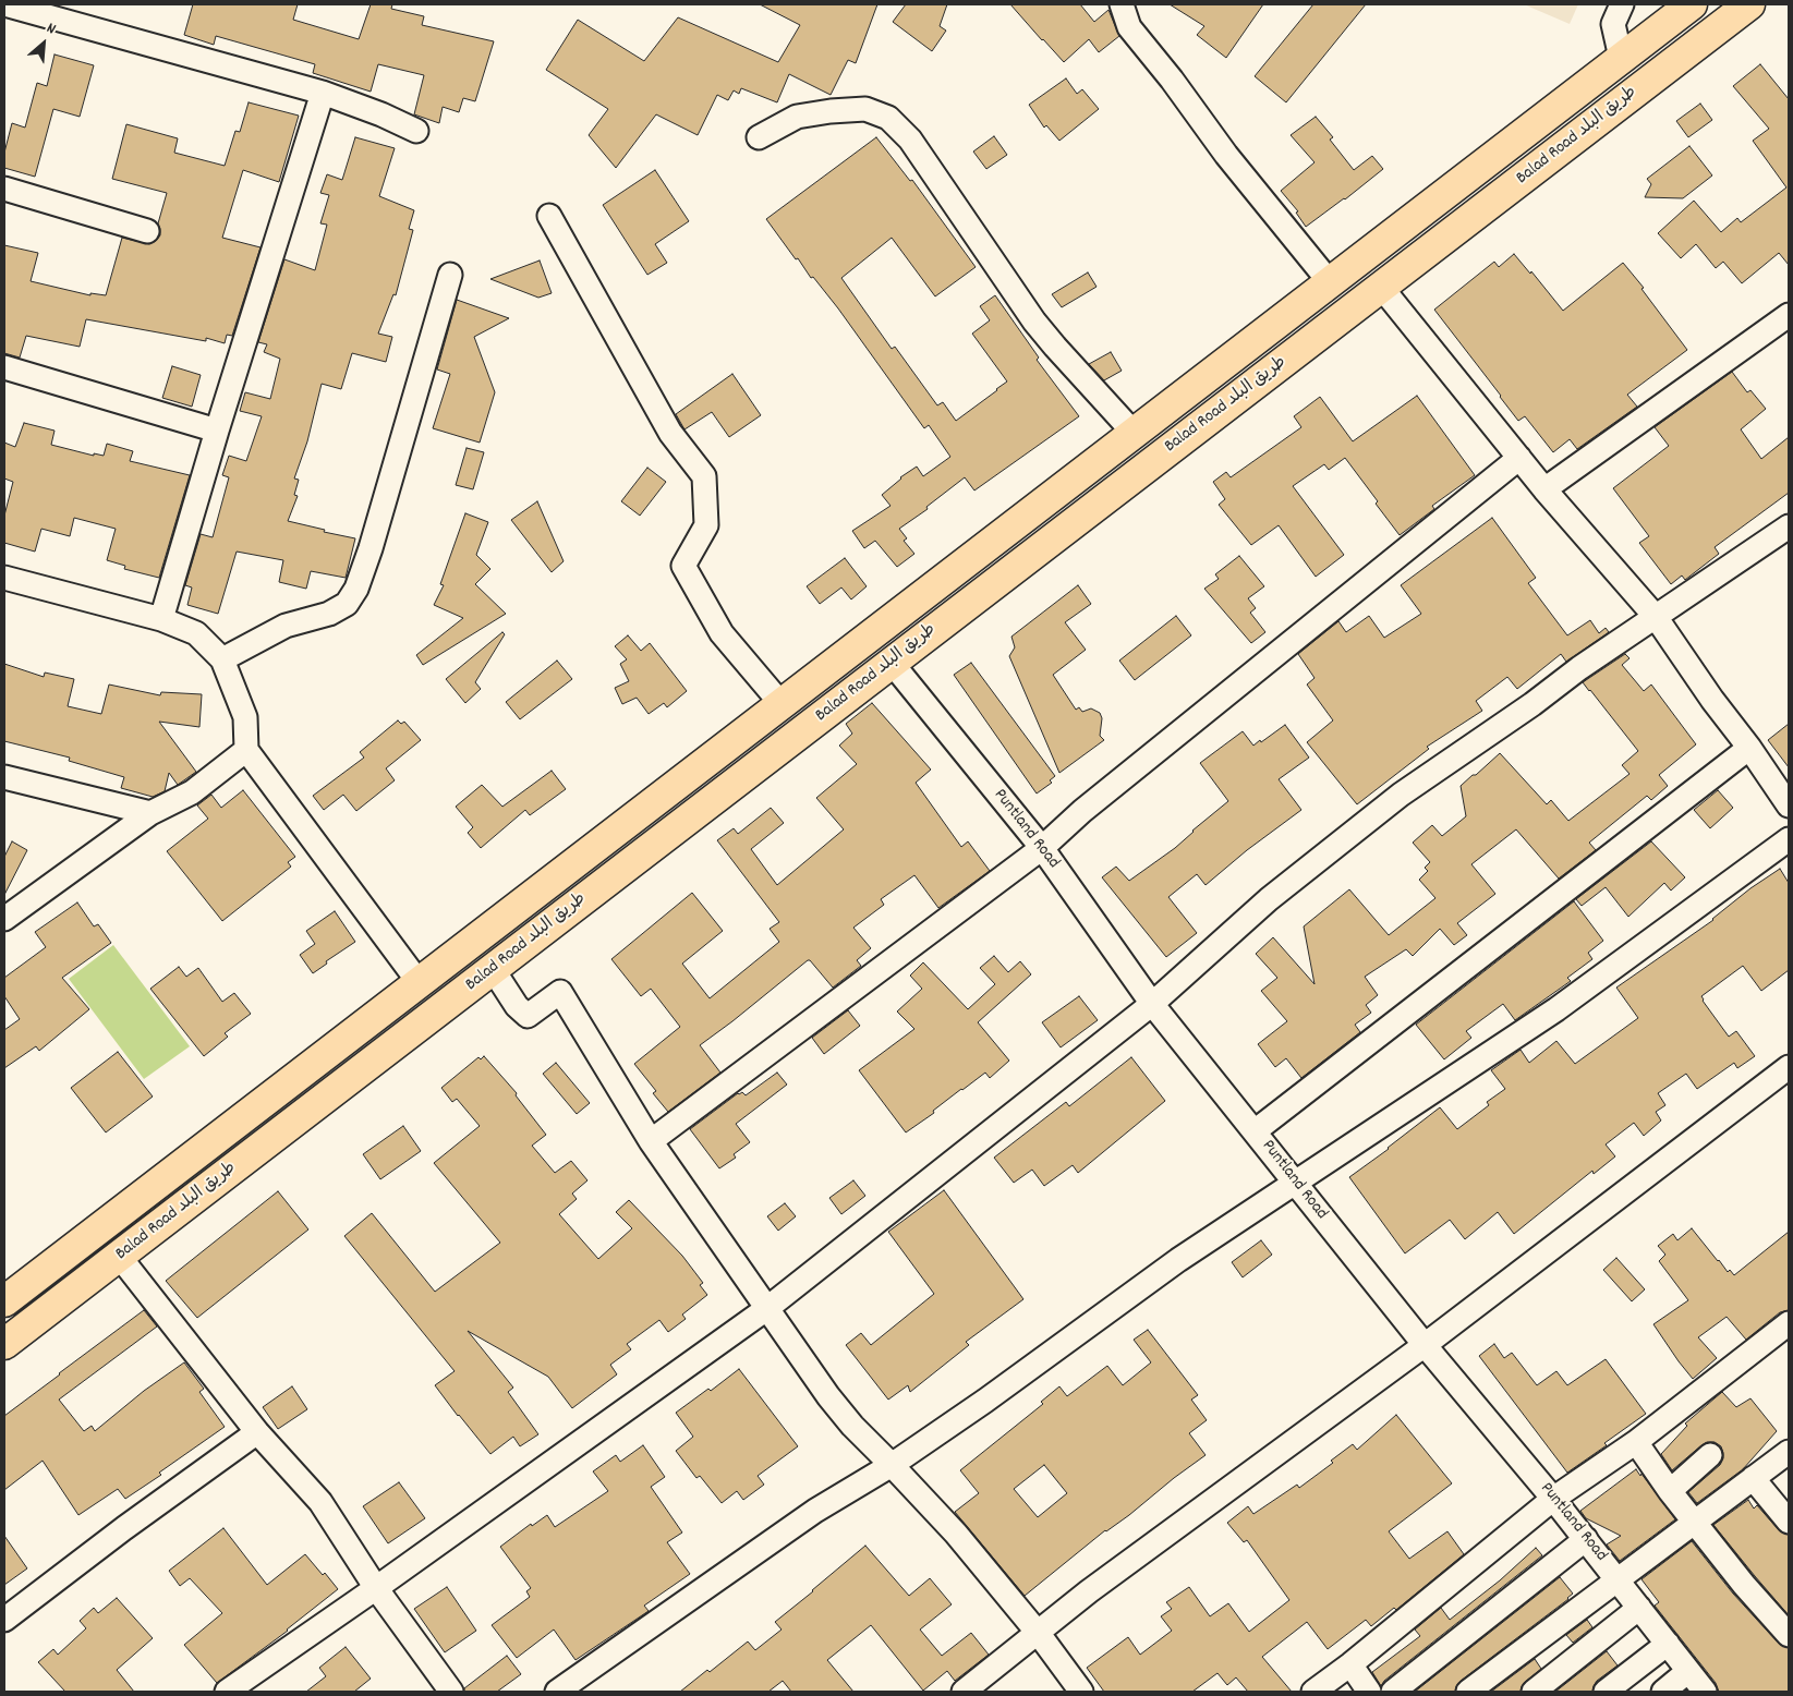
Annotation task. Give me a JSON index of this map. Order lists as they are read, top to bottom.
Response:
{
  "streets": {
    "highway": ["Balad Road طريق البلد"],
    "street": ["Puntland Road"]
  },
  "crossings": [
    ["Balad Road طريق البلد", "Puntland Road"]
  ],
  "north": "top right"
}
